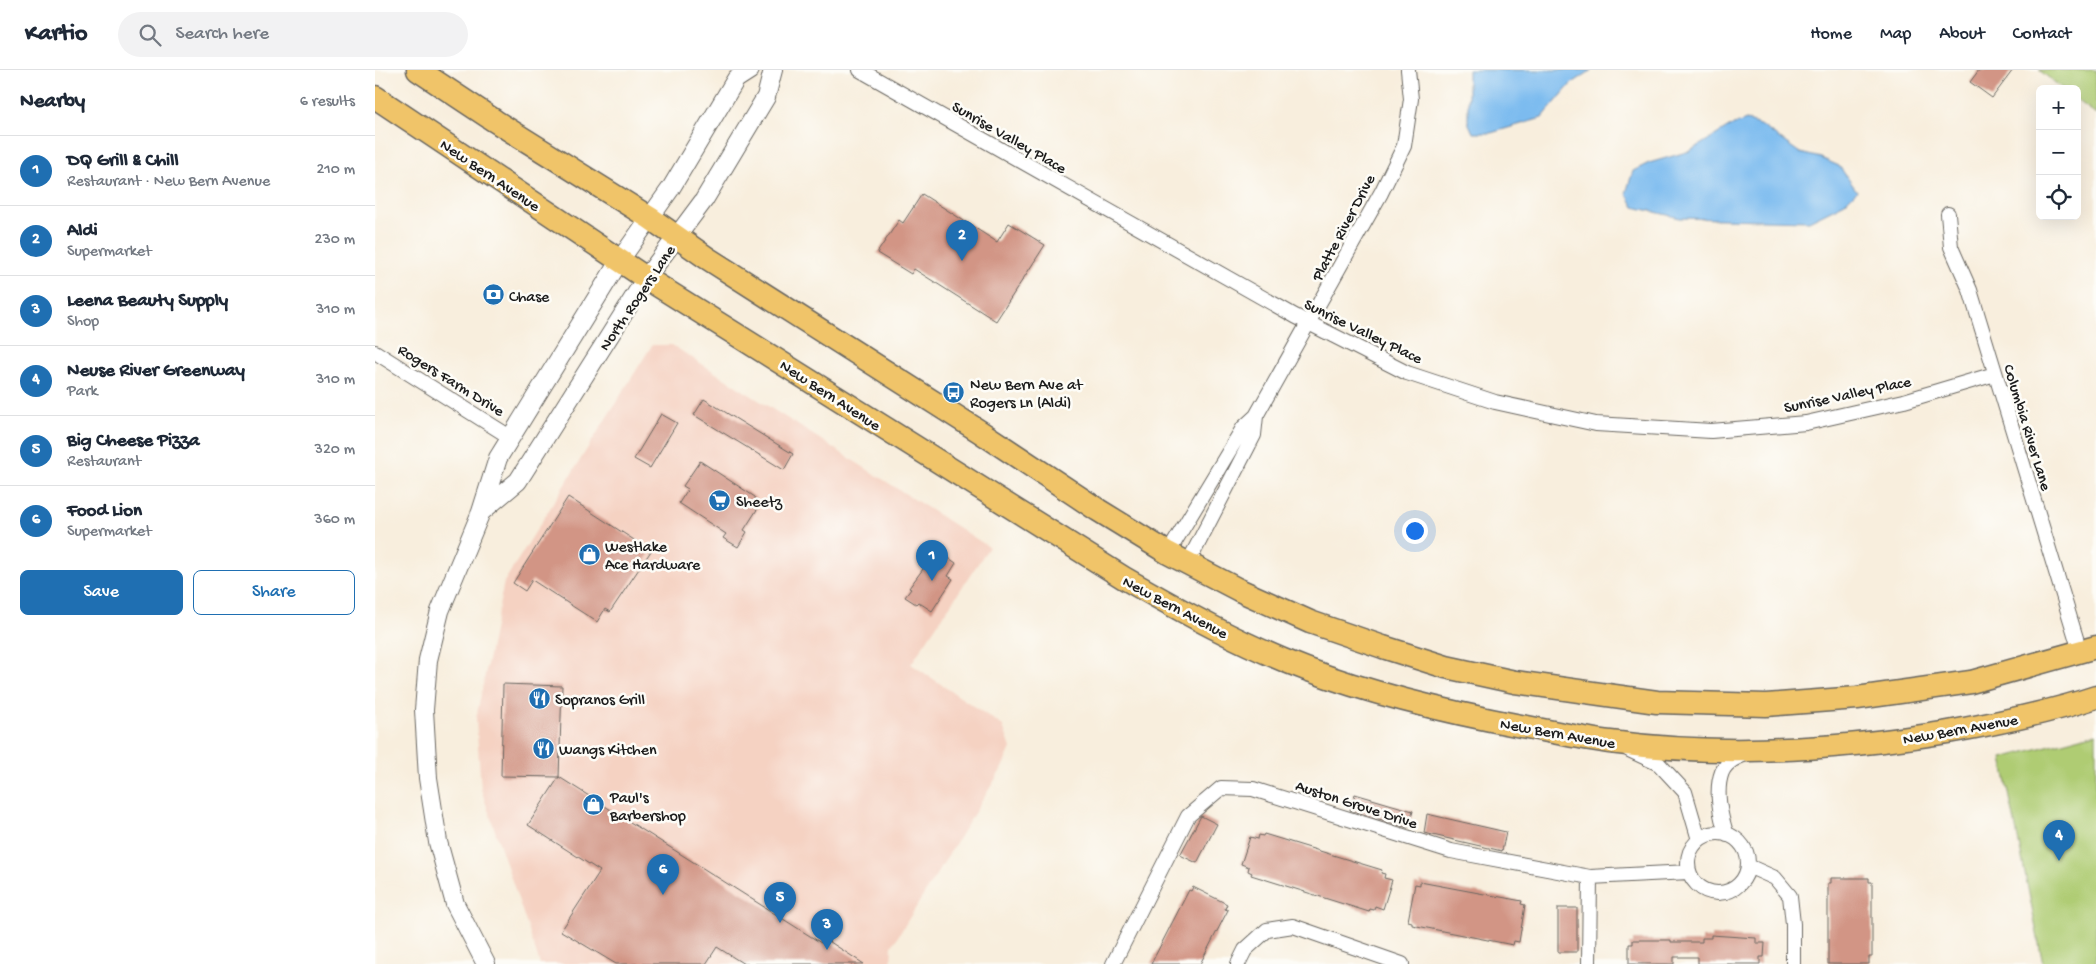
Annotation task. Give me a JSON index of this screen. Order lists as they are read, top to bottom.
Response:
{
  "streets": {
    "main road": ["New Bern Avenue"],
    "street": [
      "Sunrise Valley Place",
      "Platte River Drive",
      "North Rogers Lane",
      "Rogers Farm Drive",
      "Columbia River Lane",
      "Auston Grove Drive"
    ]
  },
  "crossings": [
    ["Sunrise Valley Place", "Platte River Drive"],
    ["Sunrise Valley Place", "Columbia River Lane"],
    ["New Bern Avenue", "North Rogers Lane"],
    ["North Rogers Lane", "Rogers Farm Drive"]
  ],
  "places": {
    "bank": ["Chase"],
    "bus stop": ["New Bern Ave at Rogers Ln (Aldi)"],
    "supermarket": ["Sheetz"],
    "shop": ["Westlake Ace Hardware", "Paul's Barbershop"],
    "restaurant": ["Sopranos Grill", "Wangs Kitchen"]
  },
  "page": {
    "header": "Kartio",
    "search": "Search here",
    "nav": [
      "Home",
      "Map",
      "About",
      "Contact"
    ],
    "heading": ["Nearby", "6 results"],
    "map_buttons": ["+", "−"],
    "list": [
      {
        "mark": "1",
        "name": "DQ Grill & Chill",
        "note": "Restaurant · New Bern Avenue",
        "value": "210 m"
      },
      {
        "mark": "2",
        "name": "Aldi",
        "note": "Supermarket",
        "value": "230 m"
      },
      {
        "mark": "3",
        "name": "Leena Beauty Supply",
        "note": "Shop",
        "value": "310 m"
      },
      {
        "mark": "4",
        "name": "Neuse River Greenway",
        "note": "Park",
        "value": "310 m"
      },
      {
        "mark": "5",
        "name": "Big Cheese Pizza",
        "note": "Restaurant",
        "value": "320 m"
      },
      {
        "mark": "6",
        "name": "Food Lion",
        "note": "Supermarket",
        "value": "360 m"
      }
    ],
    "pins": [
      "2",
      "1",
      "4",
      "6",
      "5",
      "3"
    ],
    "buttons": ["Save", "Share"]
  }
}
